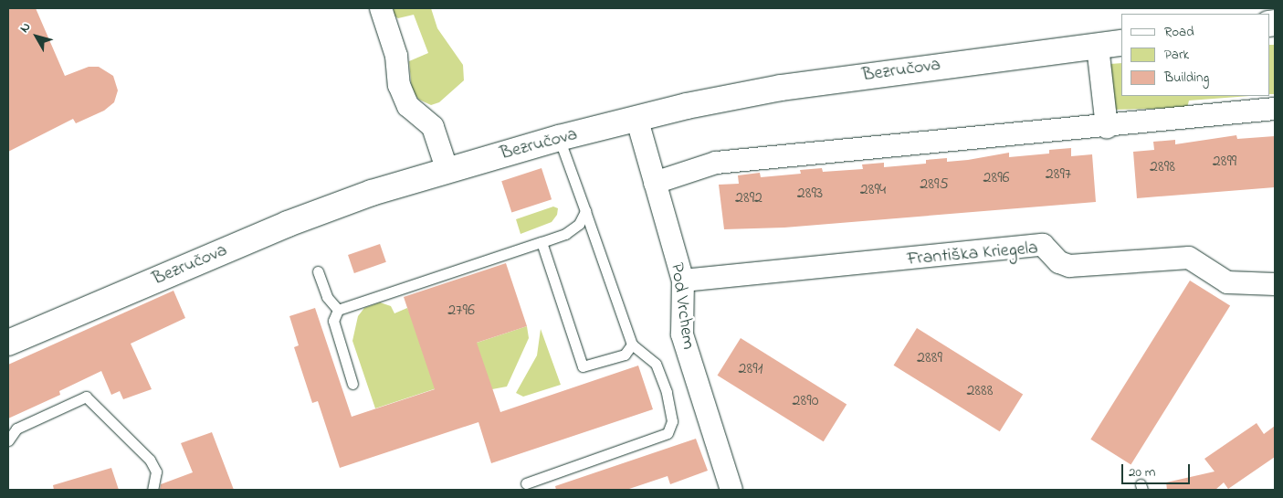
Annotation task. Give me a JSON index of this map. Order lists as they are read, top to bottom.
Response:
{
  "streets": {
    "street": ["Bezručova", "Františka Kriegela", "Pod Vrchem"]
  },
  "crossings": [
    ["Bezručova", "Pod Vrchem"],
    ["Františka Kriegela", "Pod Vrchem"]
  ],
  "house_numbers": [
    "2899",
    "2898",
    "2897",
    "2896",
    "2895",
    "2894",
    "2893",
    "2892",
    "2796",
    "2889",
    "2891",
    "2888",
    "2890"
  ],
  "legend": ["Road", "Park", "Building"],
  "scale_bar": "20 m",
  "north": "top left"
}
